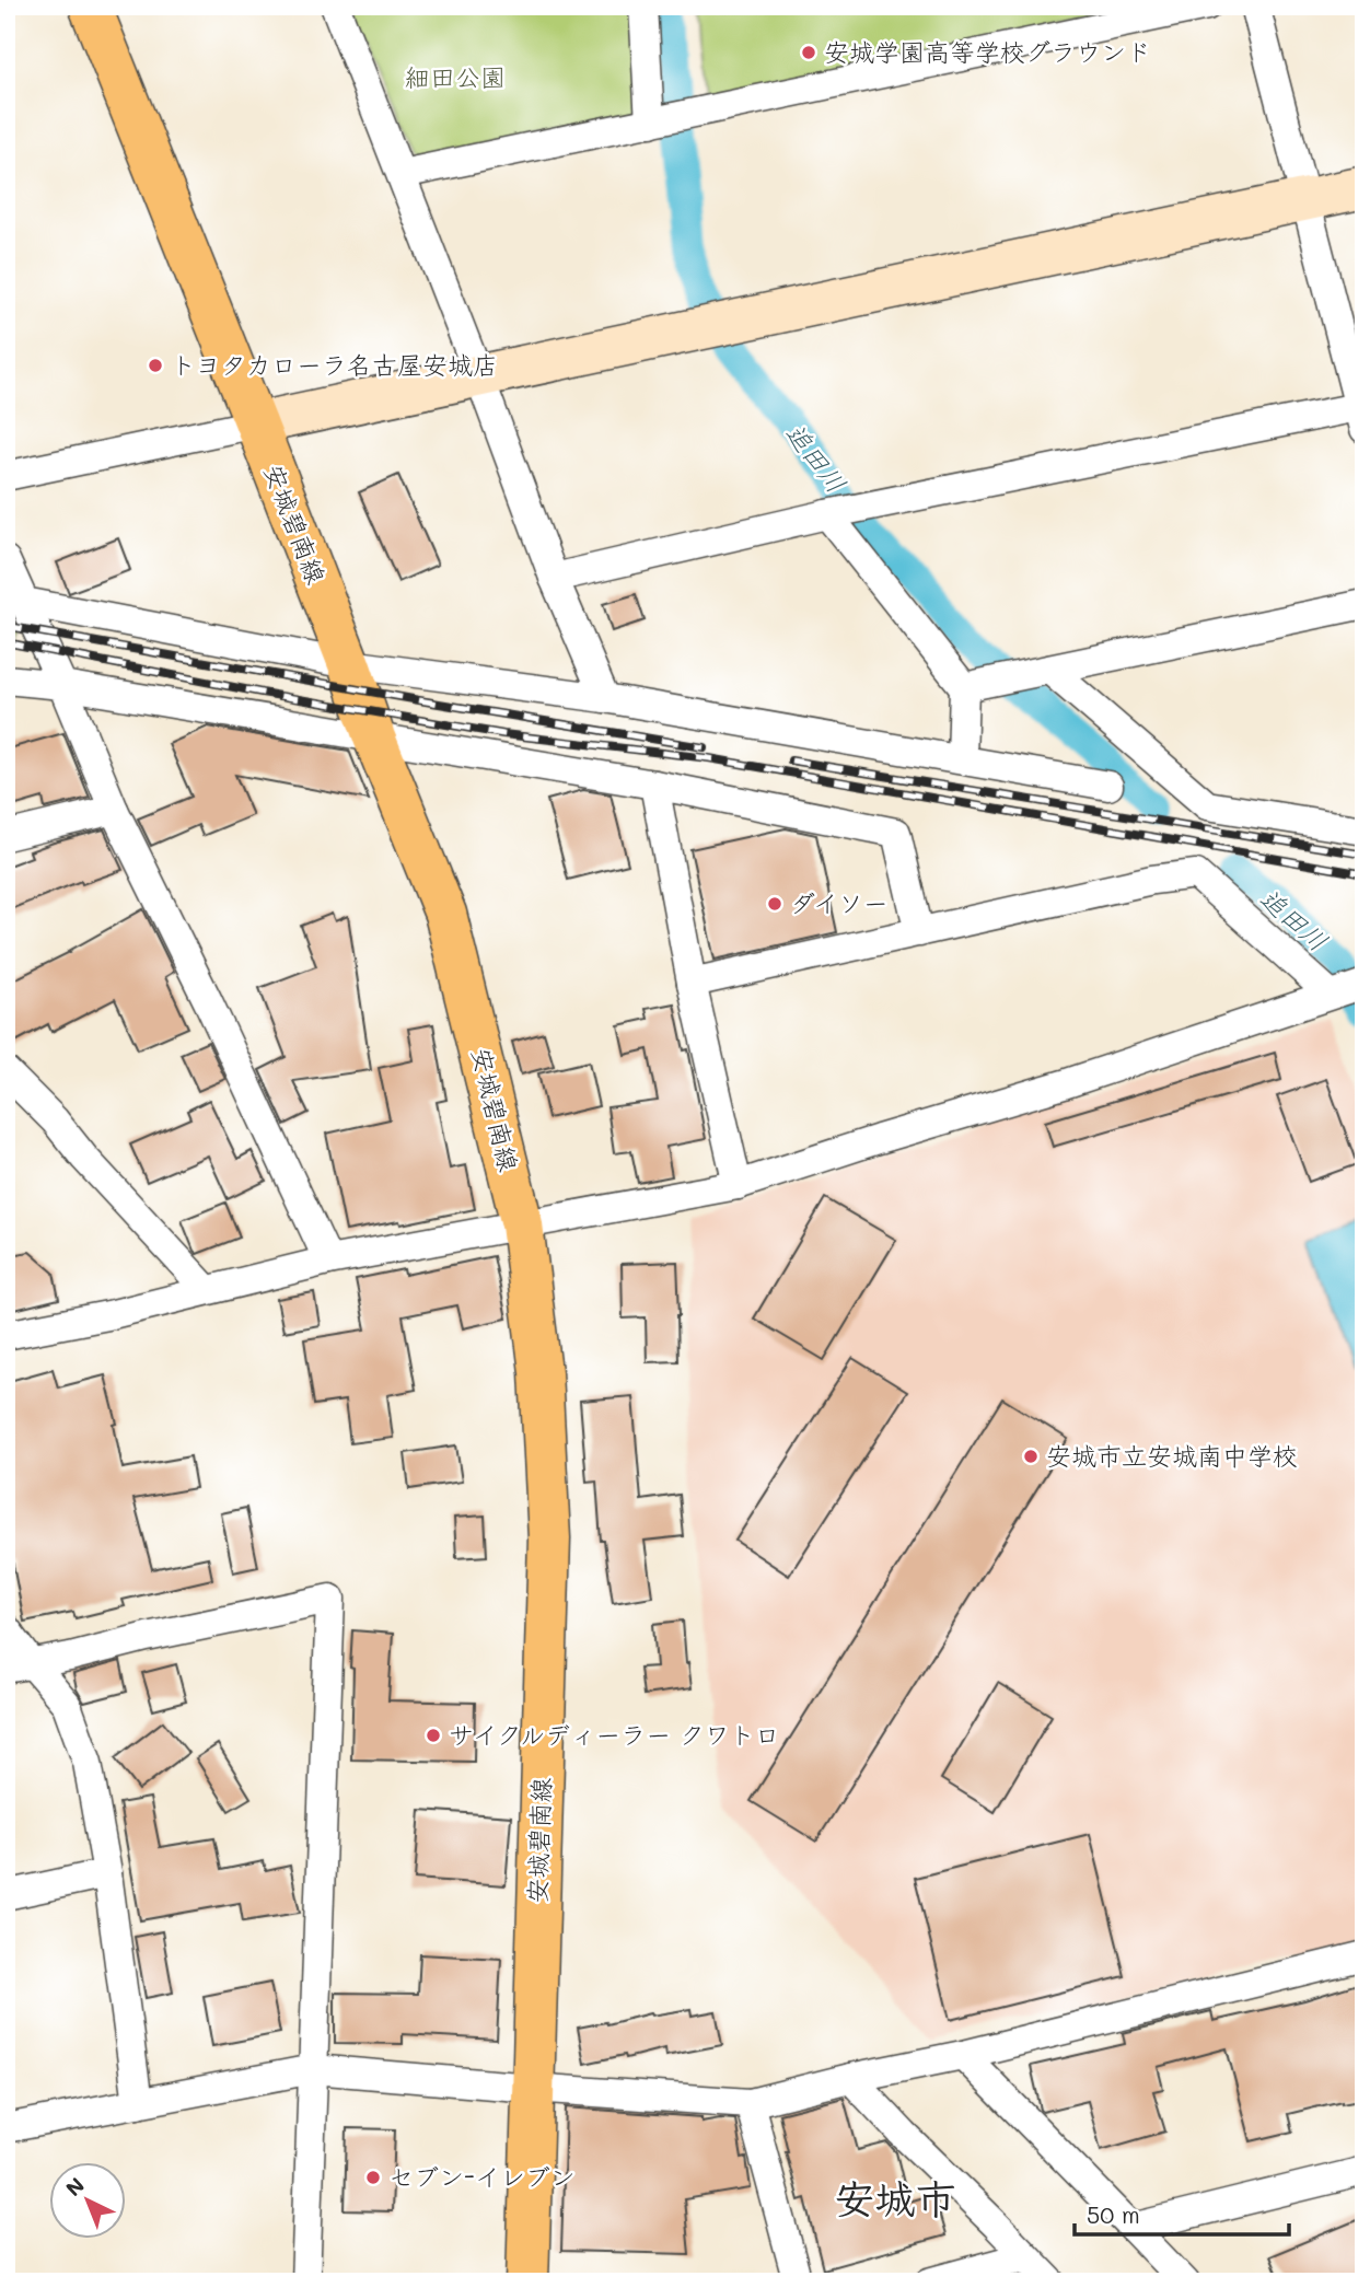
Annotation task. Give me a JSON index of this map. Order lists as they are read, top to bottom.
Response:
{
  "streets": {
    "main road": ["安城碧南線"]
  },
  "districts": ["安城市"],
  "water": ["追田川"],
  "parks": ["細田公園"],
  "places": [
    "安城学園高等学校グラウンド",
    "トヨタカローラ名古屋安城店",
    "ダイソー",
    "安城市立安城南中学校",
    "サイクルディーラー クワトロ",
    "セブン-イレブン"
  ],
  "scale_bar": "50 m",
  "north": "top left"
}
